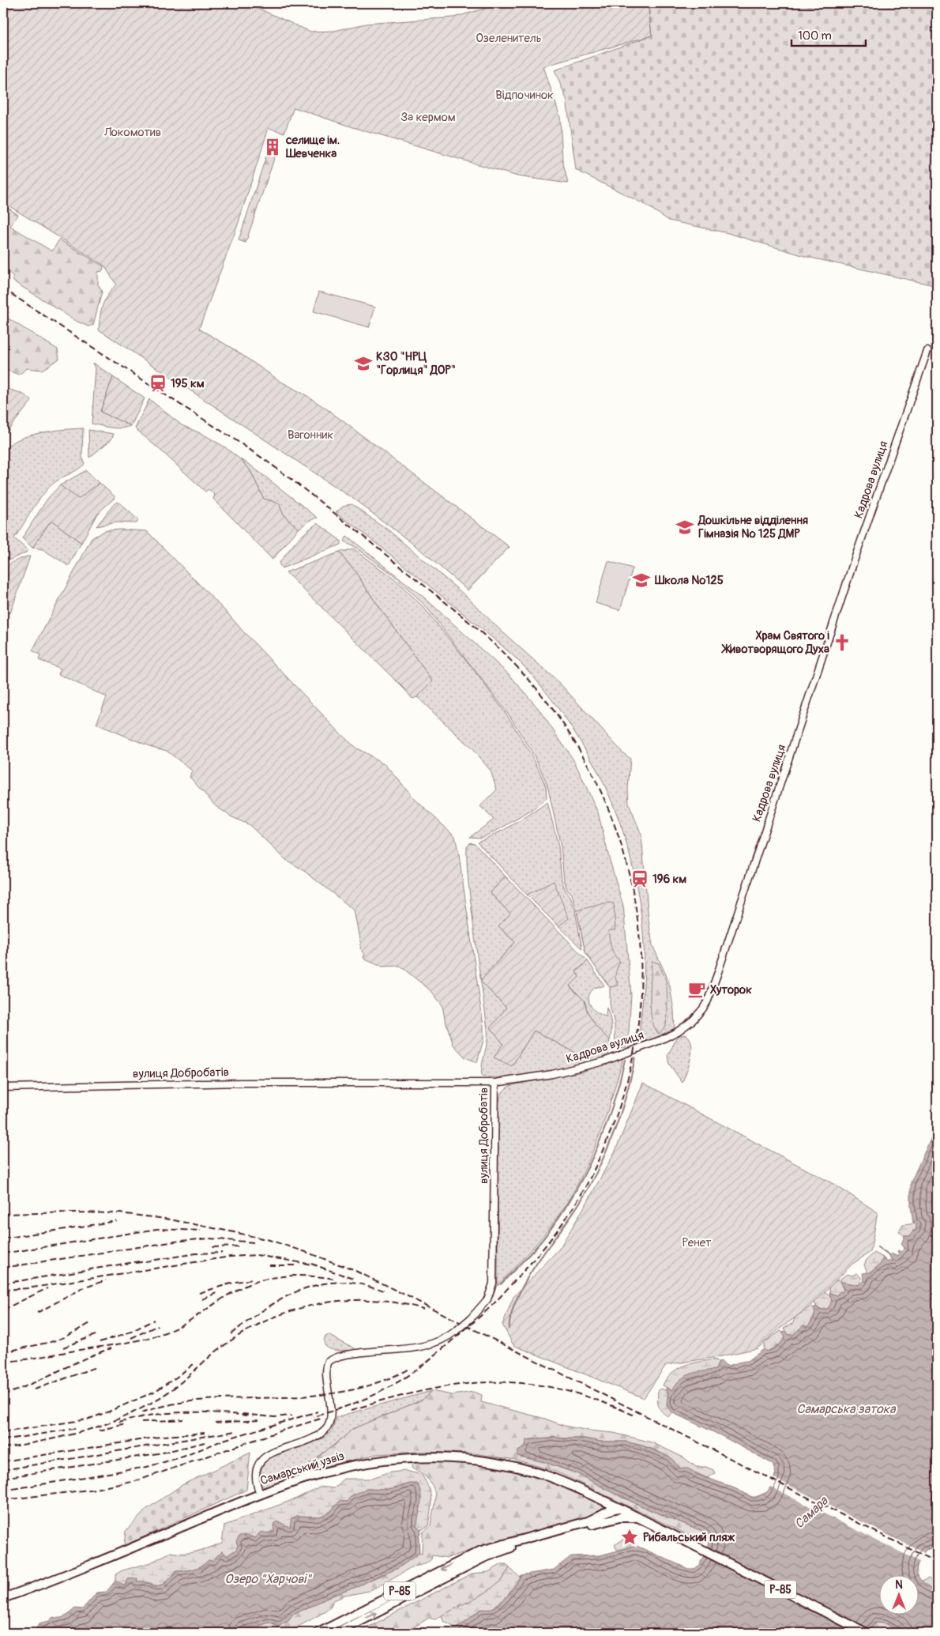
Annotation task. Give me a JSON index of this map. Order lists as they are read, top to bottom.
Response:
{
  "streets": {
    "main road": ["Самарський узвіз", "Р-85"],
    "street": ["Кадрова вулиця", "вулиця Добробатів"]
  },
  "crossings": [
    ["Кадрова вулиця", "вулиця Добробатів"],
    ["вулиця Добробатів", "Самарський узвіз"],
    ["Самарський узвіз", "Р-85"]
  ],
  "water": ["Самарська затока", "Самара", "Озеро \"Харчові\""],
  "parks": [
    "Озеленитель",
    "Відпочинок",
    "За кермом",
    "Локомотив",
    "Вагонник",
    "Ренет"
  ],
  "places": {
    "building": ["селище ім. Шевченка"],
    "school or university": ["КЗО \"НРЦ \"Горлиця\" ДОР\"", "Дошкільне відділення Гімназія № 125 ДМР", "Школа №125"],
    "station": ["195 км", "196 км"],
    "church": ["Храм Святого і Животворящого Духа"],
    "cafe": ["Хуторок"],
    "place": ["Рибальський пляж"]
  },
  "scale_bar": "100 m",
  "north": "top"
}
